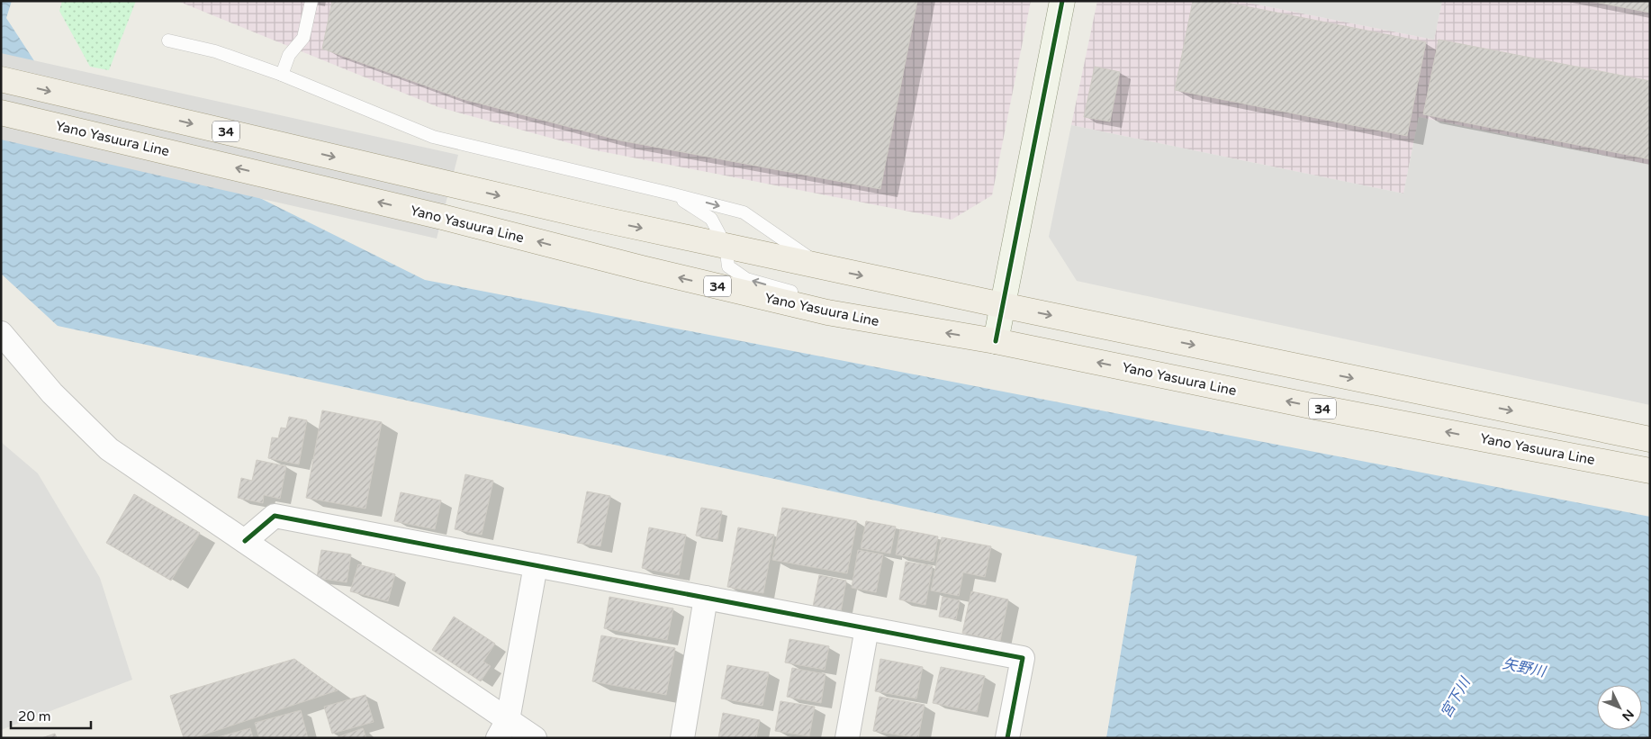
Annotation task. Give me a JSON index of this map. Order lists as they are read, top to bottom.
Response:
{
  "streets": {
    "main road": ["34", "Yano Yasuura Line"]
  },
  "water": ["矢野川", "宮下川"],
  "scale_bar": "20 m",
  "north": "bottom right"
}
